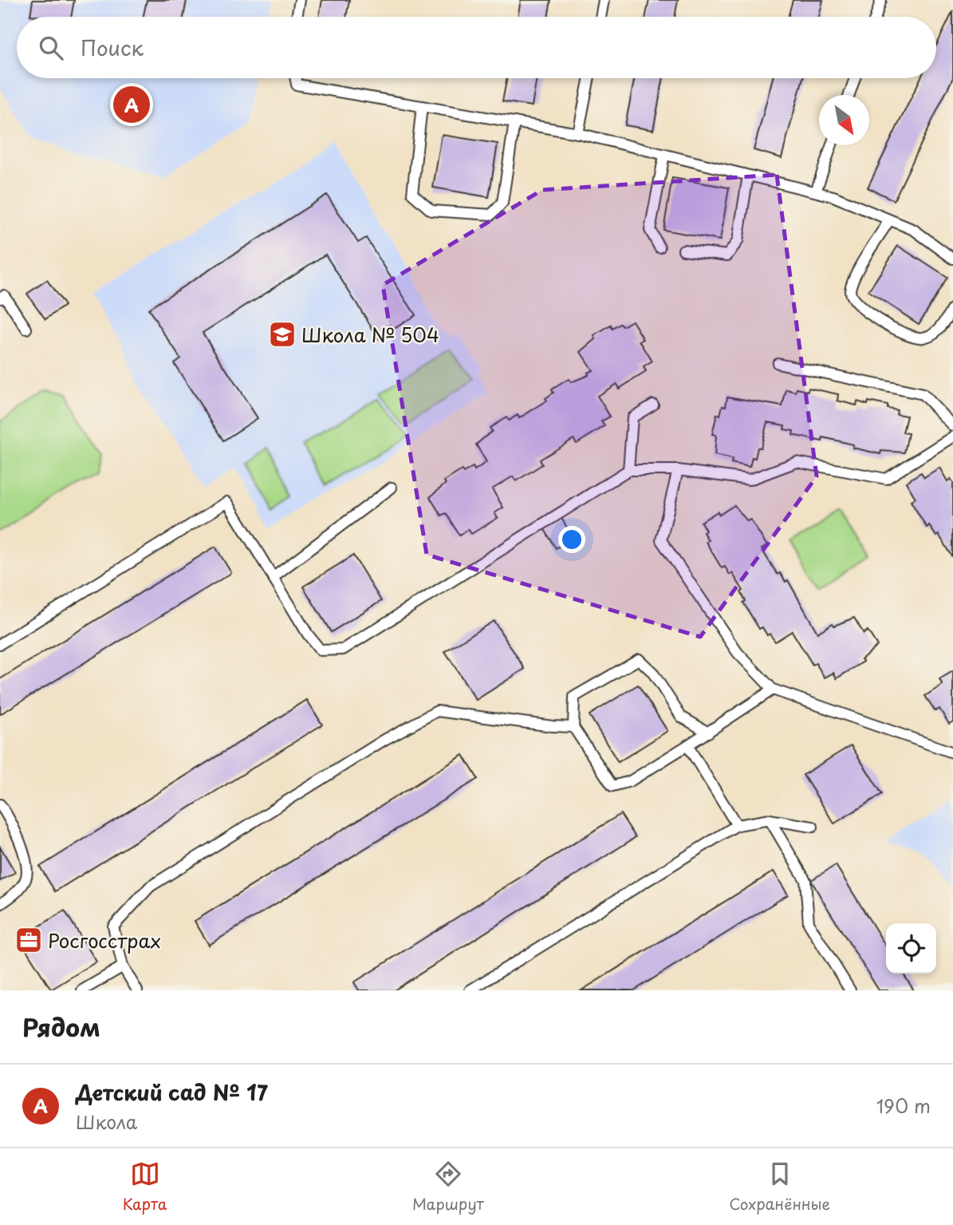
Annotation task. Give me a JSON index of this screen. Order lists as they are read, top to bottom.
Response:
{
  "places": {
    "school or university": ["Школа № 504"],
    "office": ["Росгосстрах"]
  },
  "north": "bottom right",
  "page": {
    "search": "Поиск",
    "pins": "A",
    "heading": "Рядом",
    "list": [
      {
        "mark": "A",
        "name": "Детский сад № 17",
        "note": "Школа",
        "value": "190 m"
      }
    ],
    "nav": ["Карта", "Маршрут", "Сохранённые"]
  }
}
